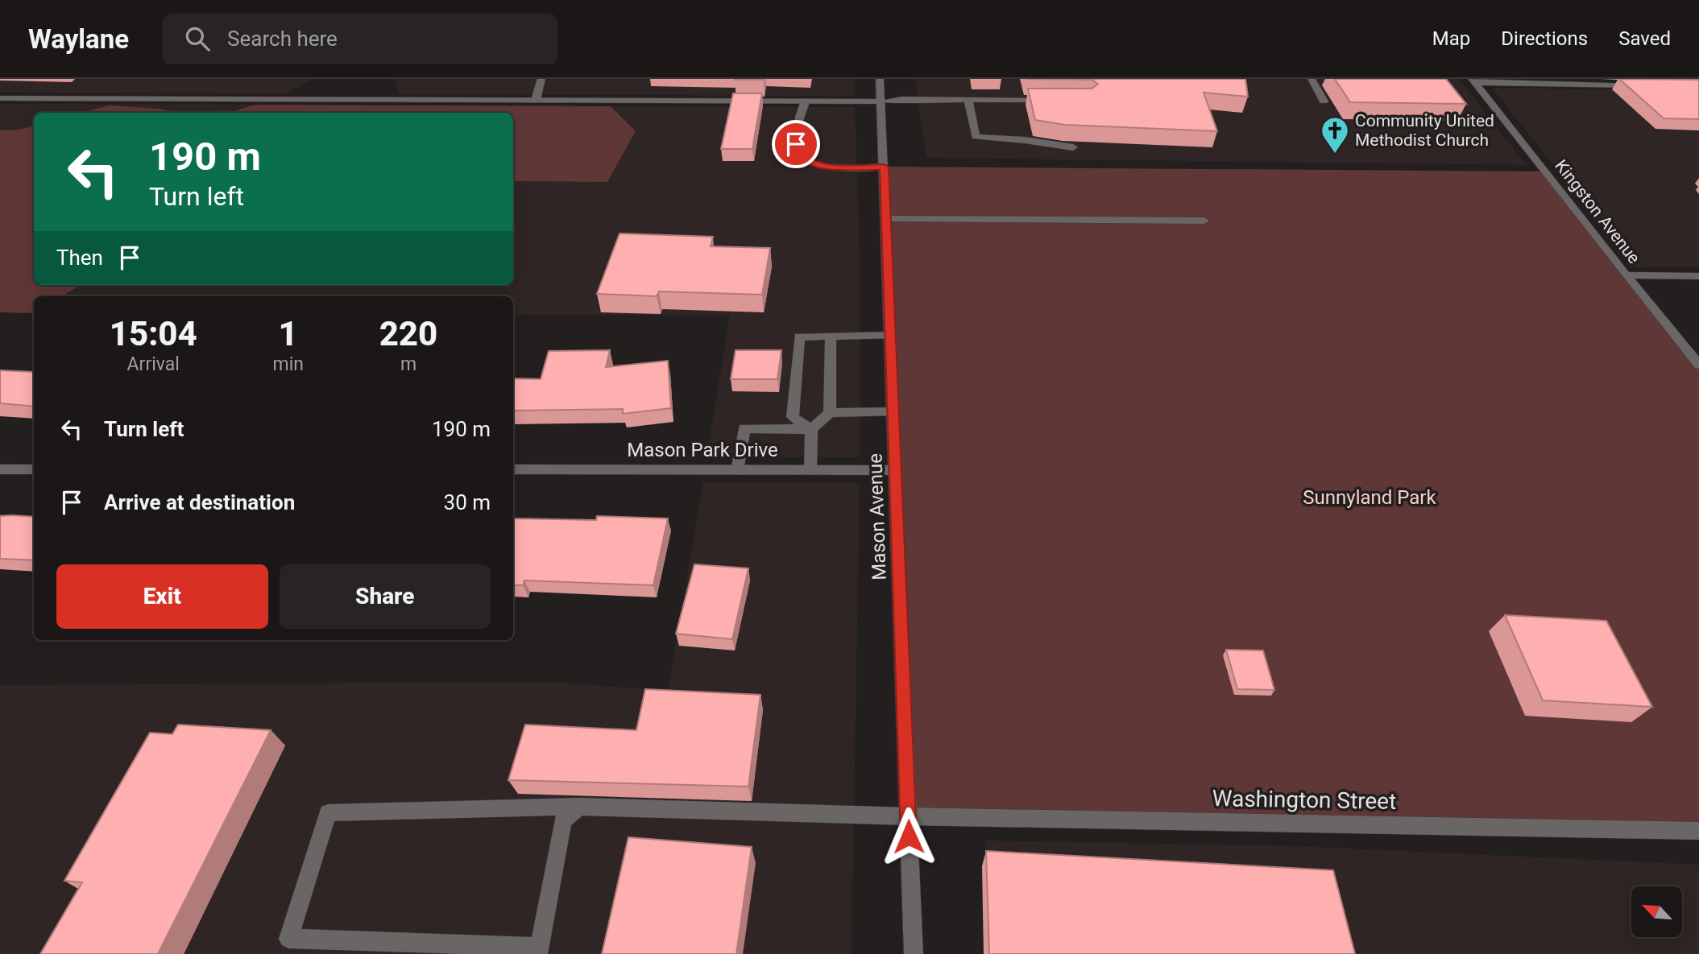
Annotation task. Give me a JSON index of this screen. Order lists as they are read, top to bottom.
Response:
{
  "streets": {
    "street": [
      "Kingston Avenue",
      "Mason Park Drive",
      "Mason Avenue",
      "Washington Street"
    ]
  },
  "crossings": [
    ["Mason Park Drive", "Mason Avenue"],
    ["Mason Avenue", "Washington Street"]
  ],
  "parks": ["Sunnyland Park"],
  "places": {
    "church": ["Community United Methodist Church"]
  },
  "north": "top left",
  "page": {
    "header": "Waylane",
    "search": "Search here",
    "nav": ["Map", "Directions", "Saved"],
    "turn": ["190 m", "Turn left"],
    "then": "Then",
    "eta": [
      "15:04",
      "Arrival",
      "1",
      "min",
      "220",
      "m"
    ],
    "list": [
      {
        "name": "Turn left",
        "value": "190 m"
      },
      {
        "name": "Arrive at destination",
        "value": "30 m"
      }
    ],
    "buttons": ["Exit", "Share"]
  }
}
